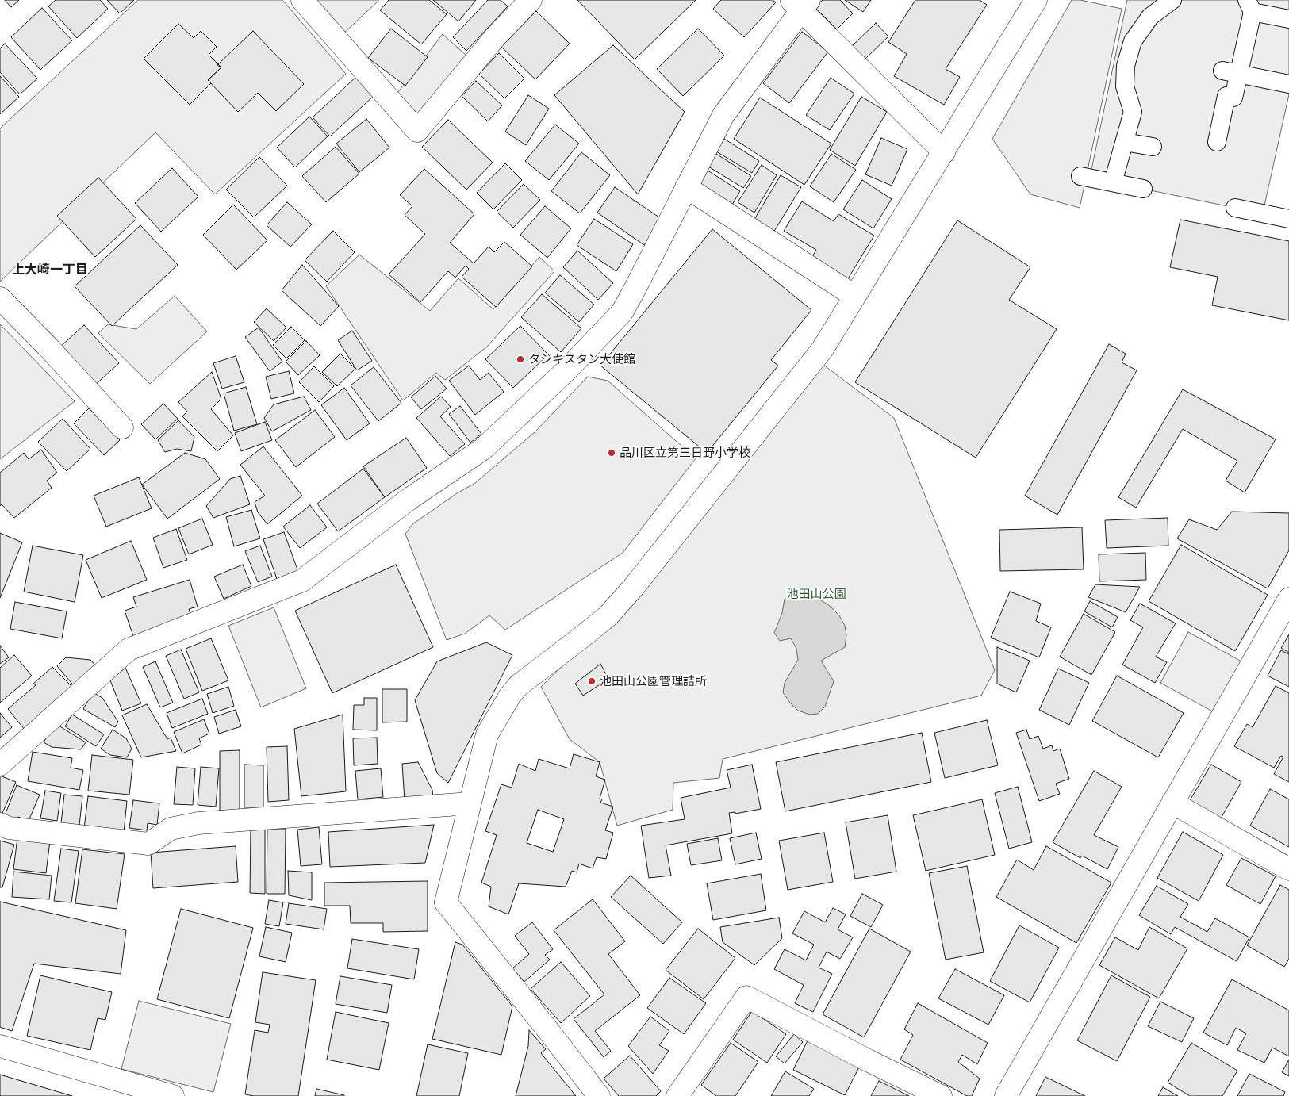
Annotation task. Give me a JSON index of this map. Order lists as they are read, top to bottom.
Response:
{
  "districts": ["上大崎一丁目"],
  "parks": ["池田山公園"],
  "places": ["タジキスタン大使館", "品川区立第三日野小学校", "池田山公園管理詰所"]
}
